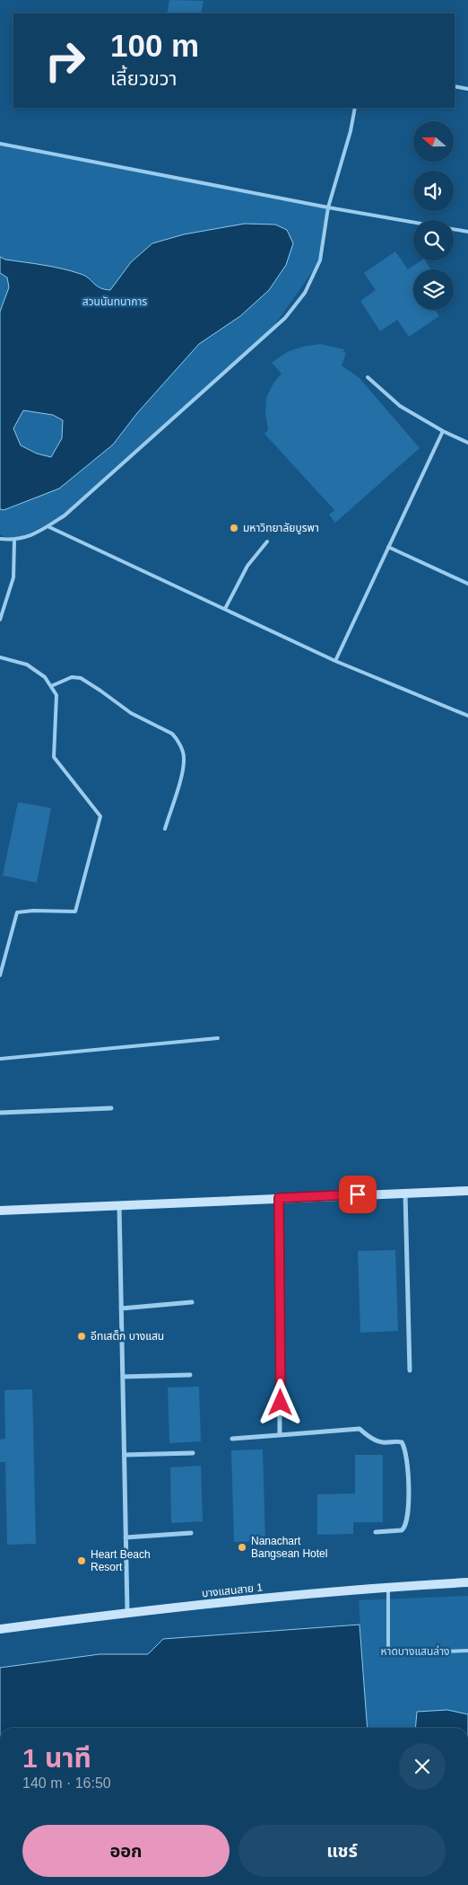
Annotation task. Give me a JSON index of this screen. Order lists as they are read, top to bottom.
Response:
{
  "streets": {
    "street": ["บางแสนสาย 1"]
  },
  "parks": ["สวนนันทนาการ", "หาดบางแสนล่าง"],
  "places": [
    "มหาวิทยาลัยบูรพา",
    "อีทเสต็ก บางแสน",
    "Nanachart Bangsean Hotel",
    "Heart Beach Resort"
  ],
  "north": "left",
  "page": {
    "turn": ["100 m", "เลี้ยวขวา"],
    "heading": ["1 นาที", "140 m · 16:50"],
    "buttons": ["ออก", "แชร์"]
  }
}
